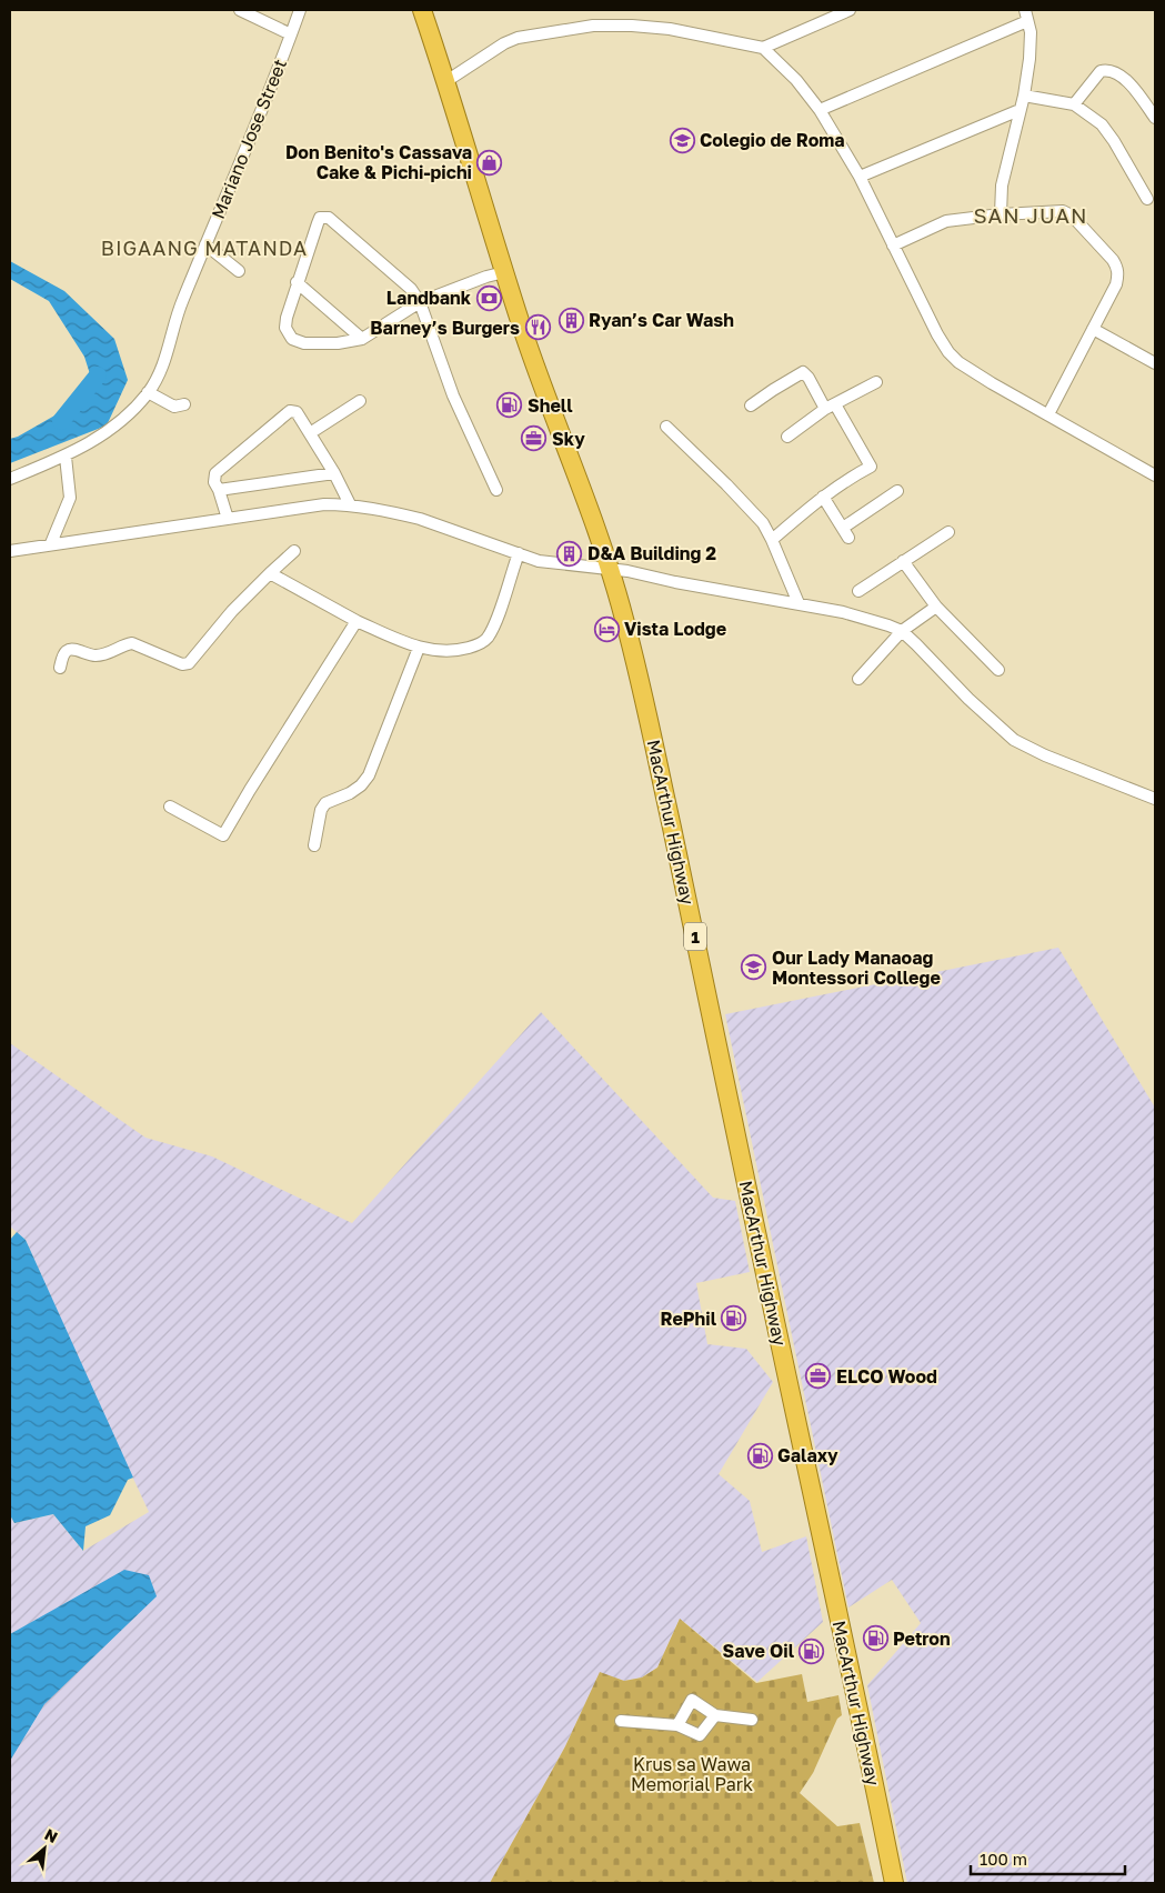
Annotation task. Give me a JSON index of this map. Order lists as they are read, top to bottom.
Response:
{
  "streets": {
    "highway": ["MacArthur Highway", "1"],
    "street": ["Mariano Jose Street"]
  },
  "districts": ["SAN JUAN", "BIGAANG MATANDA"],
  "parks": ["Krus sa Wawa Memorial Park"],
  "places": {
    "school or university": ["Colegio de Roma", "Our Lady Manaoag Montessori College"],
    "shop": ["Don Benito's Cassava Cake & Pichi-pichi"],
    "bank": ["Landbank"],
    "building": ["Ryan’s Car Wash", "D&A Building 2"],
    "restaurant": ["Barney’s Burgers"],
    "fuel station": [
      "Shell",
      "RePhil",
      "Galaxy",
      "Petron",
      "Save Oil"
    ],
    "office": ["Sky", "ELCO Wood"],
    "hotel": ["Vista Lodge"]
  },
  "scale_bar": "100 m",
  "north": "top right"
}
